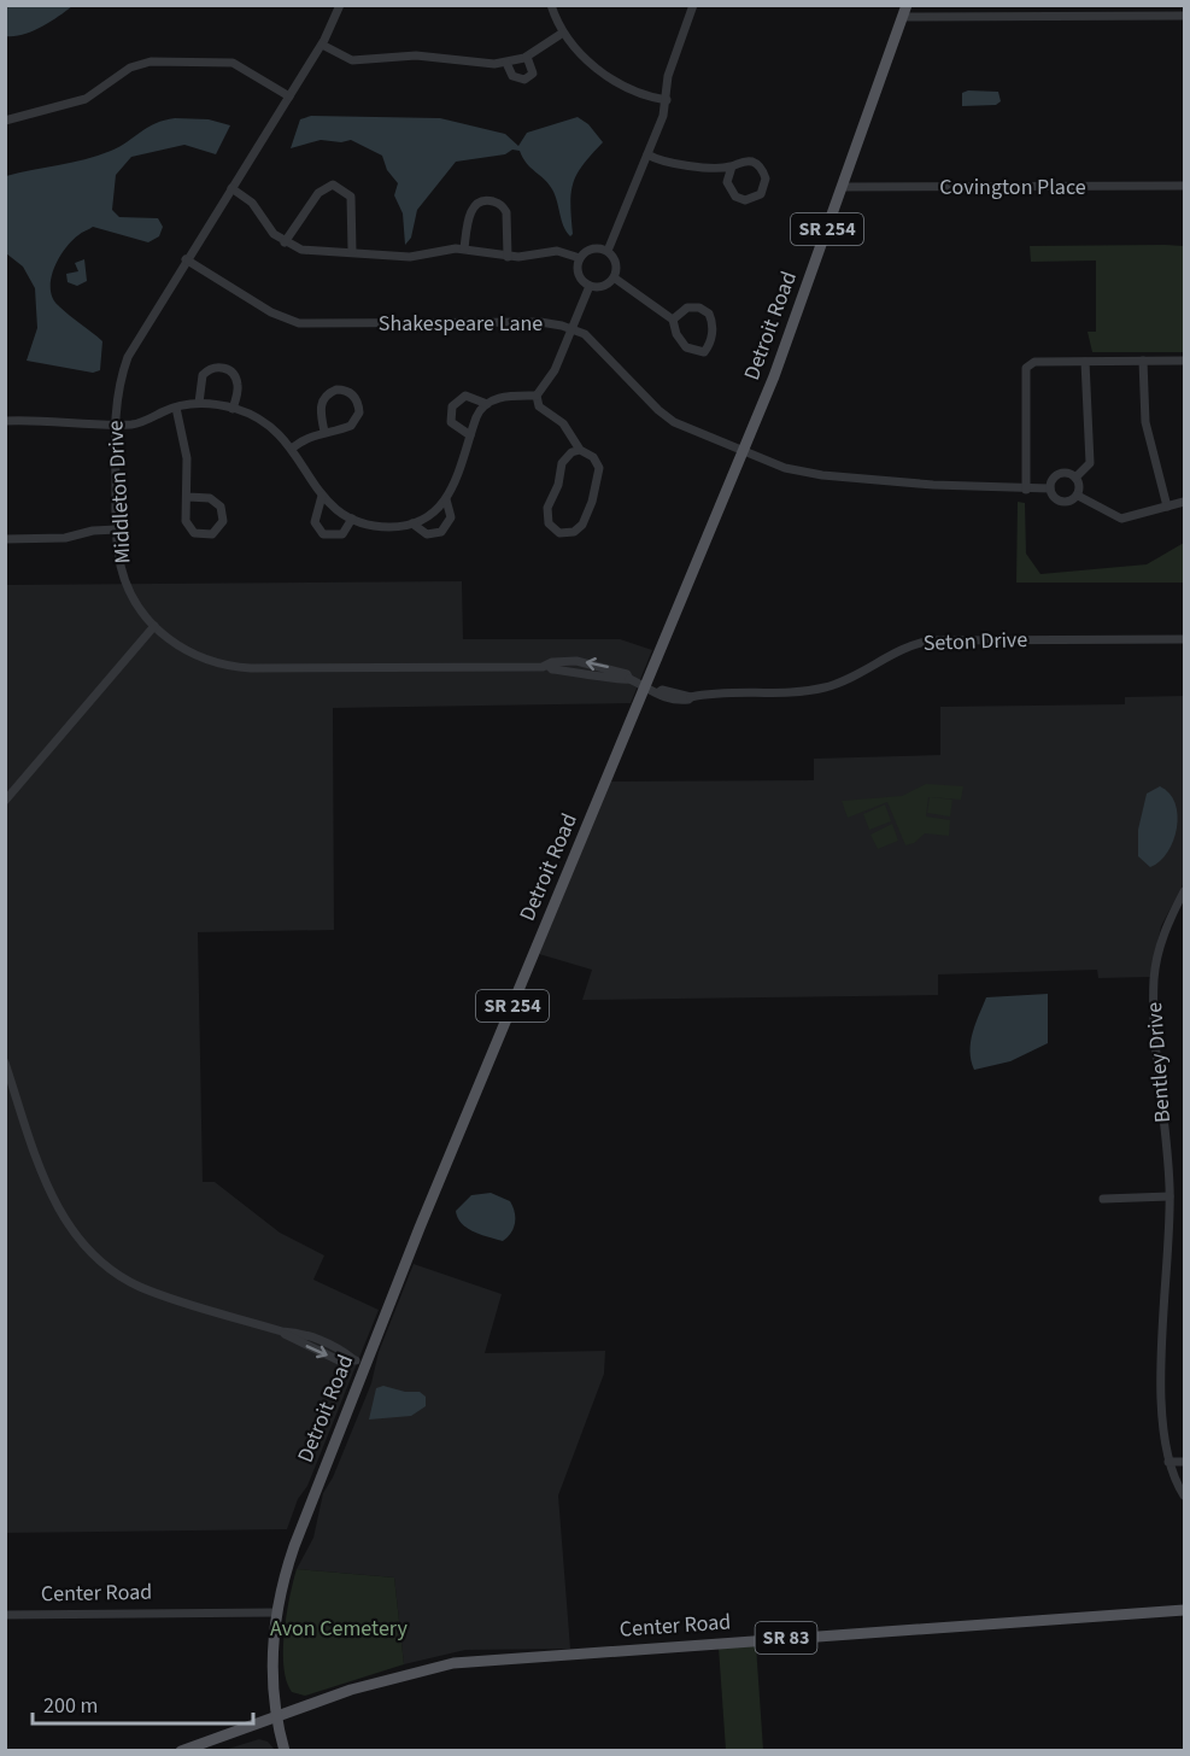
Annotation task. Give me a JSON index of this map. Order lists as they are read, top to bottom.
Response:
{
  "streets": {
    "main road": [
      "SR 254",
      "Detroit Road",
      "Center Road",
      "SR 83"
    ],
    "street": [
      "Covington Place",
      "Shakespeare Lane",
      "Middleton Drive",
      "Seton Drive",
      "Bentley Drive"
    ]
  },
  "crossings": [
    ["Covington Place", "Detroit Road"],
    ["Shakespeare Lane", "Detroit Road"],
    ["Shakespeare Lane", "Middleton Drive"],
    ["Detroit Road", "Middleton Drive"],
    ["Detroit Road", "Seton Drive"],
    ["Detroit Road", "Center Road"],
    ["Middleton Drive", "Seton Drive"]
  ],
  "parks": ["Avon Cemetery"],
  "scale_bar": "200 m"
}
